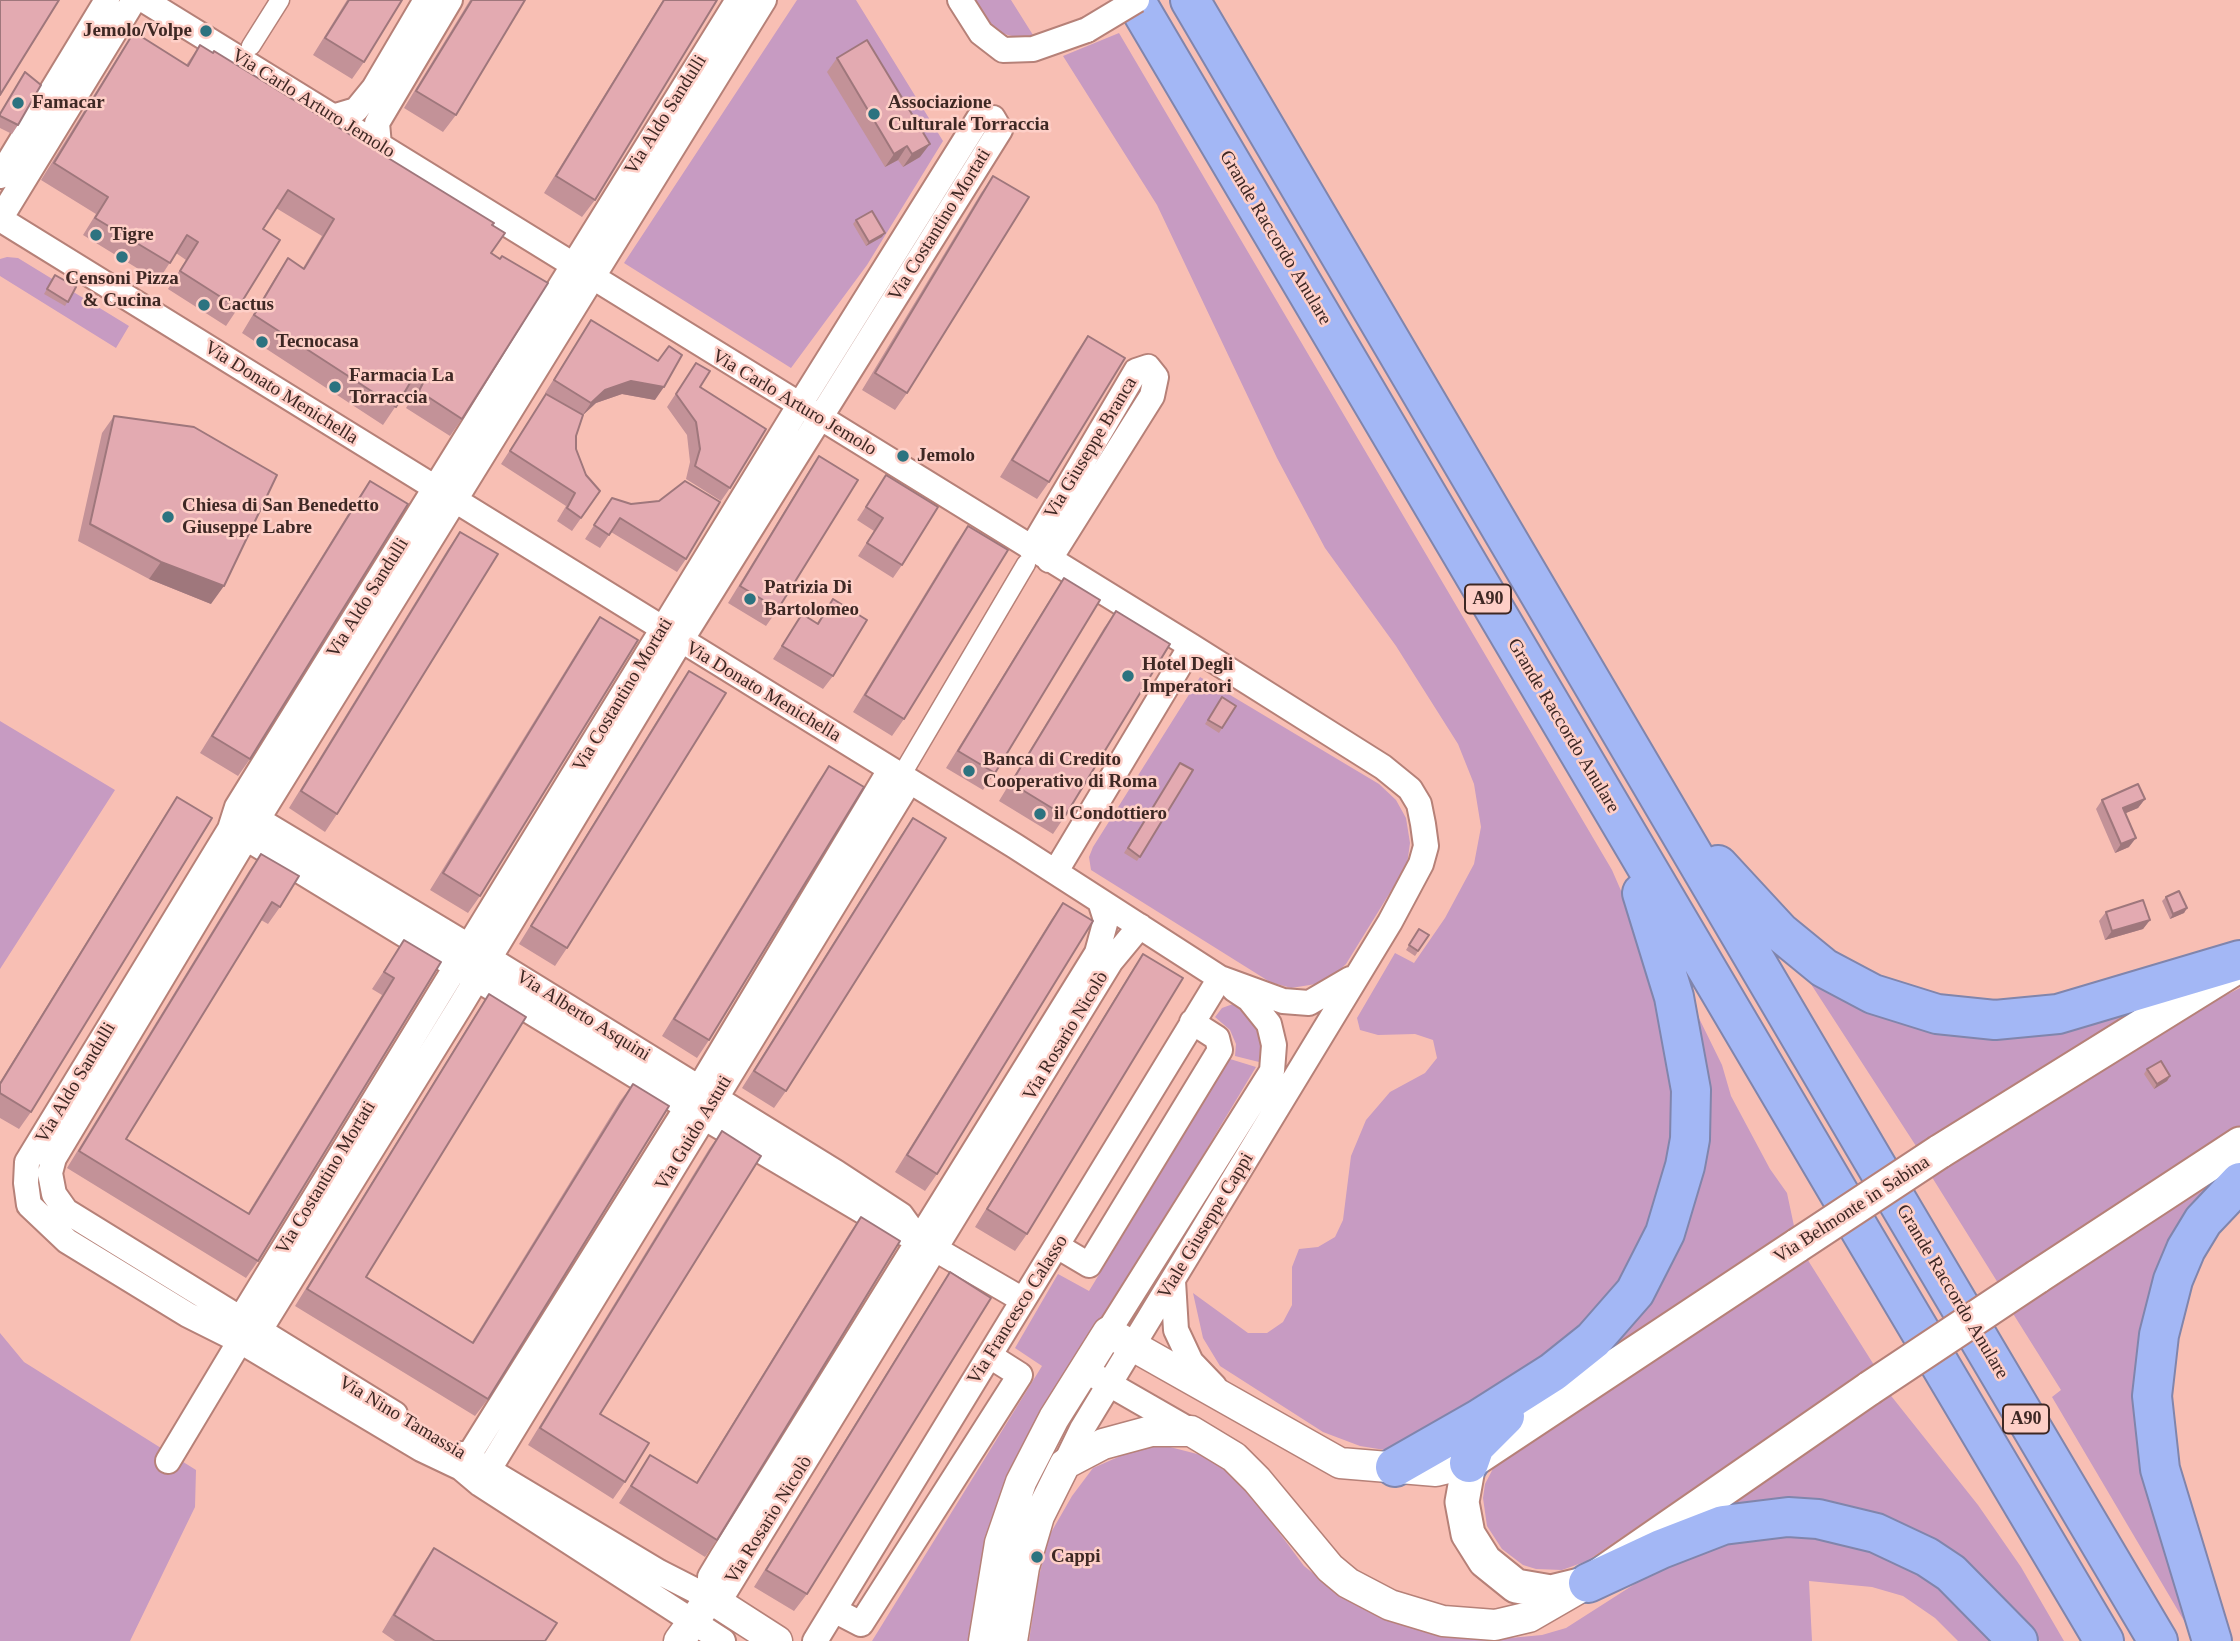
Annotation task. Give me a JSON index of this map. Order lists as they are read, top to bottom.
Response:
{
  "streets": {
    "highway": ["Grande Raccordo Anulare", "A90"],
    "main road": ["Via Belmonte in Sabina"],
    "street": [
      "Via Carlo Arturo Jemolo",
      "Via Aldo Sandulli",
      "Via Costantino Mortati",
      "Via Donato Menichella",
      "Via Giuseppe Branca",
      "Via Alberto Asquini",
      "Via Rosario Nicolò",
      "Via Guido Astuti",
      "Viale Giuseppe Cappi",
      "Via Francesco Calasso",
      "Via Nino Tamassia"
    ]
  },
  "crossings": [
    ["Via Carlo Arturo Jemolo", "Via Aldo Sandulli"],
    ["Via Carlo Arturo Jemolo", "Via Costantino Mortati"],
    ["Via Carlo Arturo Jemolo", "Via Giuseppe Branca"],
    ["Via Carlo Arturo Jemolo", "Viale Giuseppe Cappi"],
    ["Via Aldo Sandulli", "Via Donato Menichella"],
    ["Via Aldo Sandulli", "Via Alberto Asquini"],
    ["Via Aldo Sandulli", "Via Nino Tamassia"],
    ["Via Costantino Mortati", "Via Donato Menichella"],
    ["Via Costantino Mortati", "Via Alberto Asquini"],
    ["Via Costantino Mortati", "Via Nino Tamassia"],
    ["Via Donato Menichella", "Via Rosario Nicolò"],
    ["Via Donato Menichella", "Via Guido Astuti"],
    ["Via Donato Menichella", "Viale Giuseppe Cappi"],
    ["Via Donato Menichella", "Via Francesco Calasso"],
    ["Via Alberto Asquini", "Via Rosario Nicolò"],
    ["Via Alberto Asquini", "Via Guido Astuti"],
    ["Via Alberto Asquini", "Via Francesco Calasso"],
    ["Via Rosario Nicolò", "Via Nino Tamassia"],
    ["Via Guido Astuti", "Via Nino Tamassia"],
    ["Via Belmonte in Sabina", "Viale Giuseppe Cappi"],
    ["Viale Giuseppe Cappi", "Via Francesco Calasso"]
  ],
  "places": [
    "Jemolo/Volpe",
    "Famacar",
    "Associazione Culturale Torraccia",
    "Tigre",
    "Censoni Pizza & Cucina",
    "Cactus",
    "Tecnocasa",
    "Farmacia La Torraccia",
    "Jemolo",
    "Chiesa di San Benedetto Giuseppe Labre",
    "Patrizia Di Bartolomeo",
    "Hotel Degli Imperatori",
    "Banca di Credito Cooperativo di Roma",
    "il Condottiero",
    "Cappi"
  ]
}
